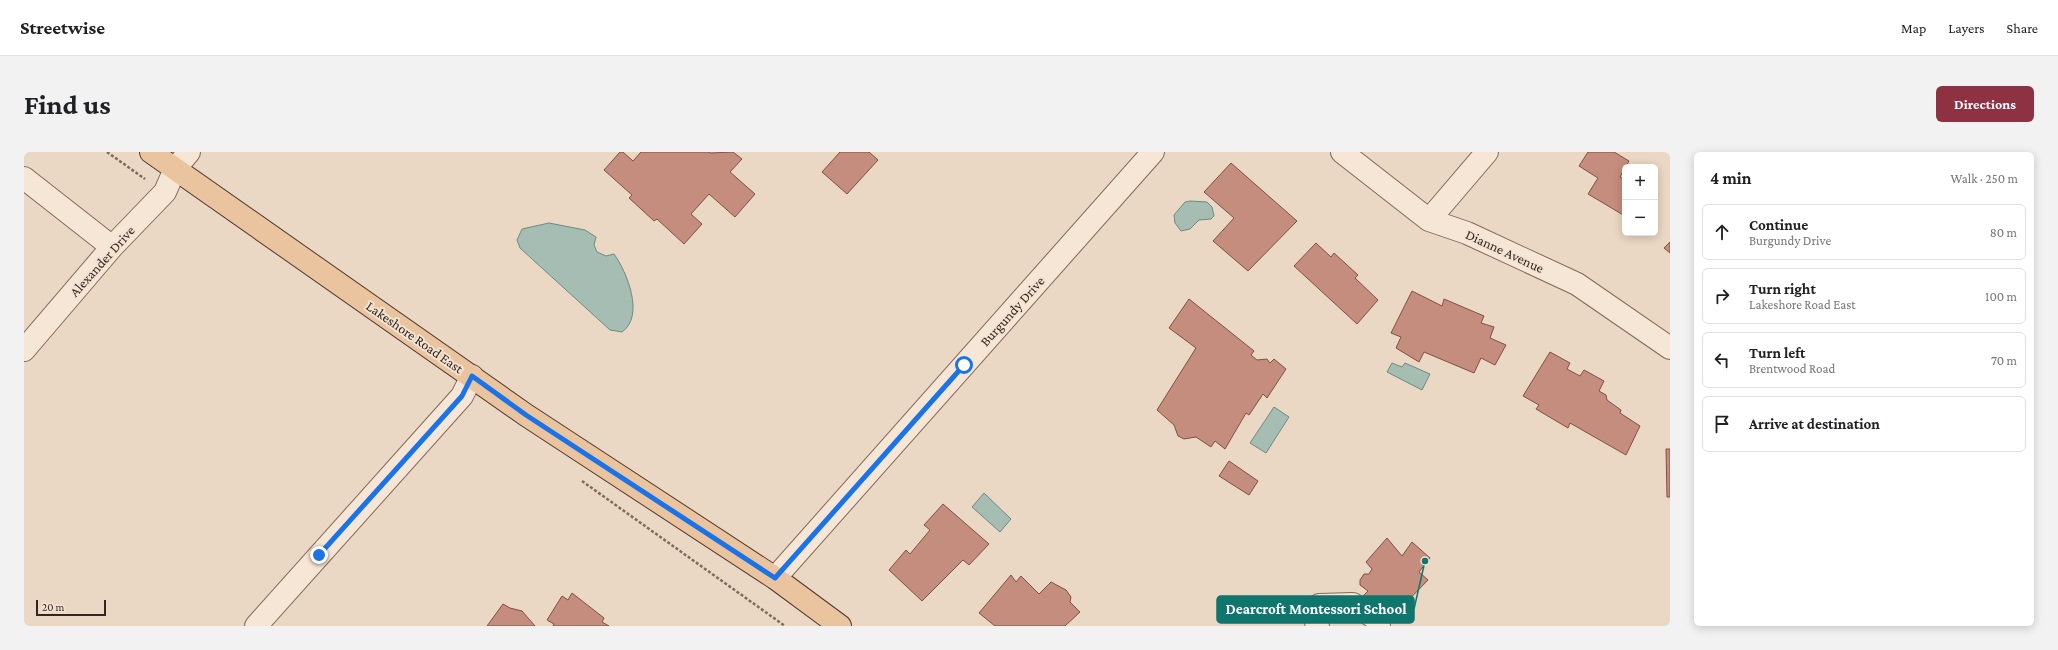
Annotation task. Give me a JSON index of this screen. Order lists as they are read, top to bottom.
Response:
{
  "streets": {
    "main road": ["Lakeshore Road East"],
    "street": ["Dianne Avenue", "Alexander Drive", "Burgundy Drive"]
  },
  "crossings": [
    ["Alexander Drive", "Lakeshore Road East"],
    ["Burgundy Drive", "Lakeshore Road East"]
  ],
  "places": ["Dearcroft Montessori School"],
  "scale_bar": "20 m",
  "page": {
    "header": "Streetwise",
    "nav": ["Map", "Layers", "Share"],
    "buttons": "Directions",
    "title": "Find us",
    "heading": ["4 min", "Walk · 250 m"],
    "map_buttons": ["+", "−"],
    "list": [
      ["Continue", "Burgundy Drive", "80 m"],
      ["Turn right", "Lakeshore Road East", "100 m"],
      ["Turn left", "Brentwood Road", "70 m"],
      "Arrive at destination"
    ],
    "scale": "20 m"
  }
}
